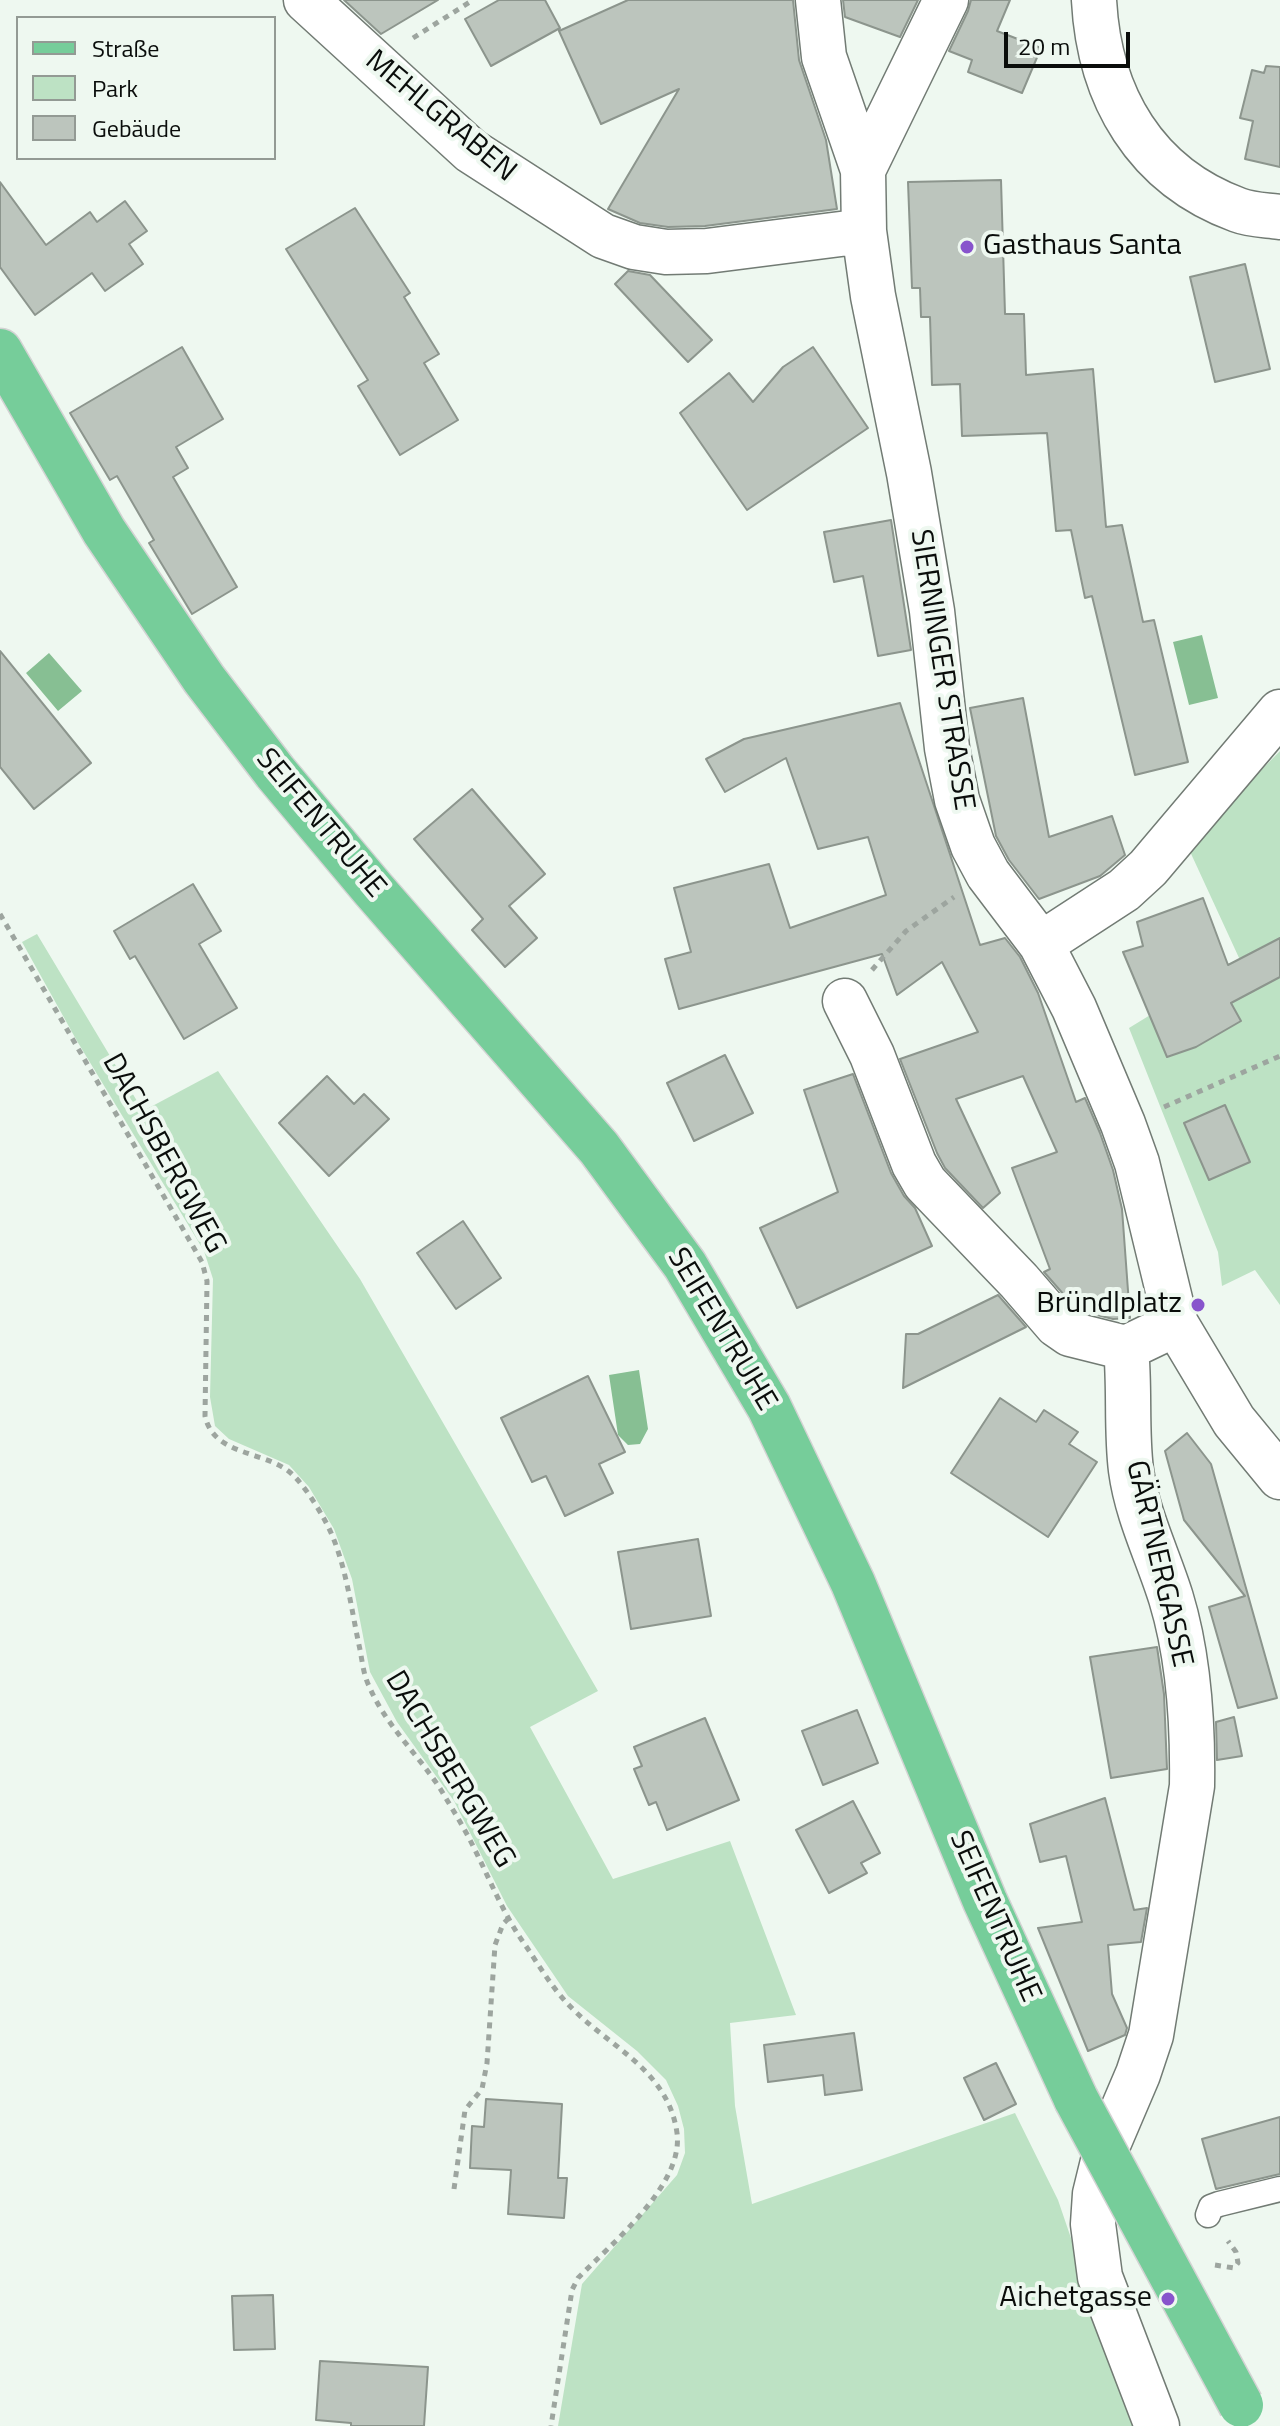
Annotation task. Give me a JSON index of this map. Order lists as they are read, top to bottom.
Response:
{
  "streets": {
    "main road": ["SEIFENTRUHE"],
    "street": ["MEHLGRABEN", "SIERNINGER STRASSE", "GÄRTNERGASSE"],
    "path": ["DACHSBERGWEG"]
  },
  "crossings": [
    ["MEHLGRABEN", "SIERNINGER STRASSE"]
  ],
  "places": ["Gasthaus Santa", "Bründlplatz", "Aichetgasse"],
  "legend": ["Straße", "Park", "Gebäude"],
  "scale_bar": "20 m"
}
